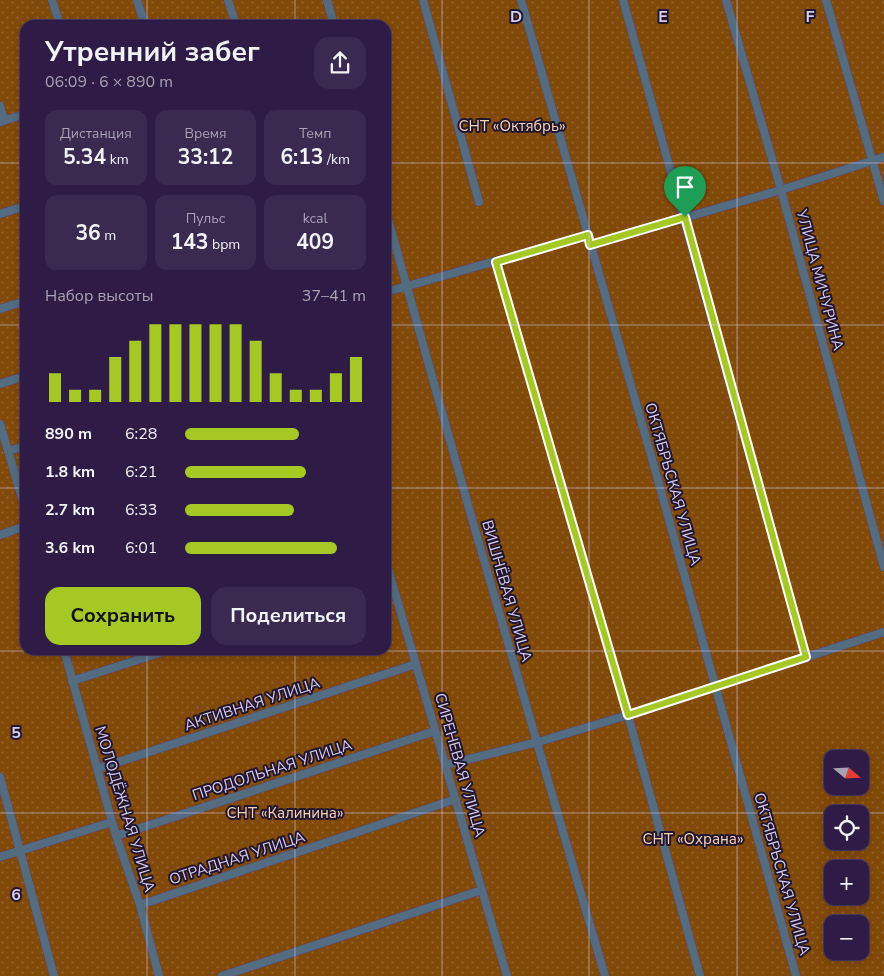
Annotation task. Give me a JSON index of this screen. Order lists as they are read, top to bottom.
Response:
{
  "streets": {
    "street": [
      "УЛИЦА МИЧУРИНА",
      "ОКТЯБРЬСКАЯ УЛИЦА",
      "ВИШНЁВАЯ УЛИЦА",
      "АКТИВНАЯ УЛИЦА",
      "СИРЕНЕВАЯ УЛИЦА",
      "ПРОДОЛЬНАЯ УЛИЦА",
      "МОЛОДЁЖНАЯ УЛИЦА",
      "ОТРАДНАЯ УЛИЦА"
    ]
  },
  "crossings": [
    ["АКТИВНАЯ УЛИЦА", "СИРЕНЕВАЯ УЛИЦА"],
    ["АКТИВНАЯ УЛИЦА", "МОЛОДЁЖНАЯ УЛИЦА"],
    ["СИРЕНЕВАЯ УЛИЦА", "ПРОДОЛЬНАЯ УЛИЦА"],
    ["СИРЕНЕВАЯ УЛИЦА", "ОТРАДНАЯ УЛИЦА"],
    ["ПРОДОЛЬНАЯ УЛИЦА", "МОЛОДЁЖНАЯ УЛИЦА"],
    ["МОЛОДЁЖНАЯ УЛИЦА", "ОТРАДНАЯ УЛИЦА"]
  ],
  "parks": ["СНТ «Октябрь»", "СНТ «Калинина»", "СНТ «Охрана»"],
  "north": "right",
  "page": {
    "heading": ["Утренний забег", "06:09 · 6 × 890 m"],
    "stats": [
      ["Дистанция", "5.34 km"],
      ["Время", "33:12"],
      ["Темп", "6:13 /km"],
      ["36 m"],
      ["Пульс", "143 bpm"],
      ["kcal", "409"]
    ],
    "chart": ["Набор высоты", "37–41 m"],
    "list": [
      {
        "name": "890 m",
        "note": "6:28"
      },
      {
        "name": "1.8 km",
        "note": "6:21"
      },
      {
        "name": "2.7 km",
        "note": "6:33"
      },
      {
        "name": "3.6 km",
        "note": "6:01"
      }
    ],
    "buttons": ["Сохранить", "Поделиться"],
    "map_buttons": ["+", "−"]
  },
  "grid": {
    "columns": ["D", "E", "F"],
    "rows": ["5", "6"]
  }
}
